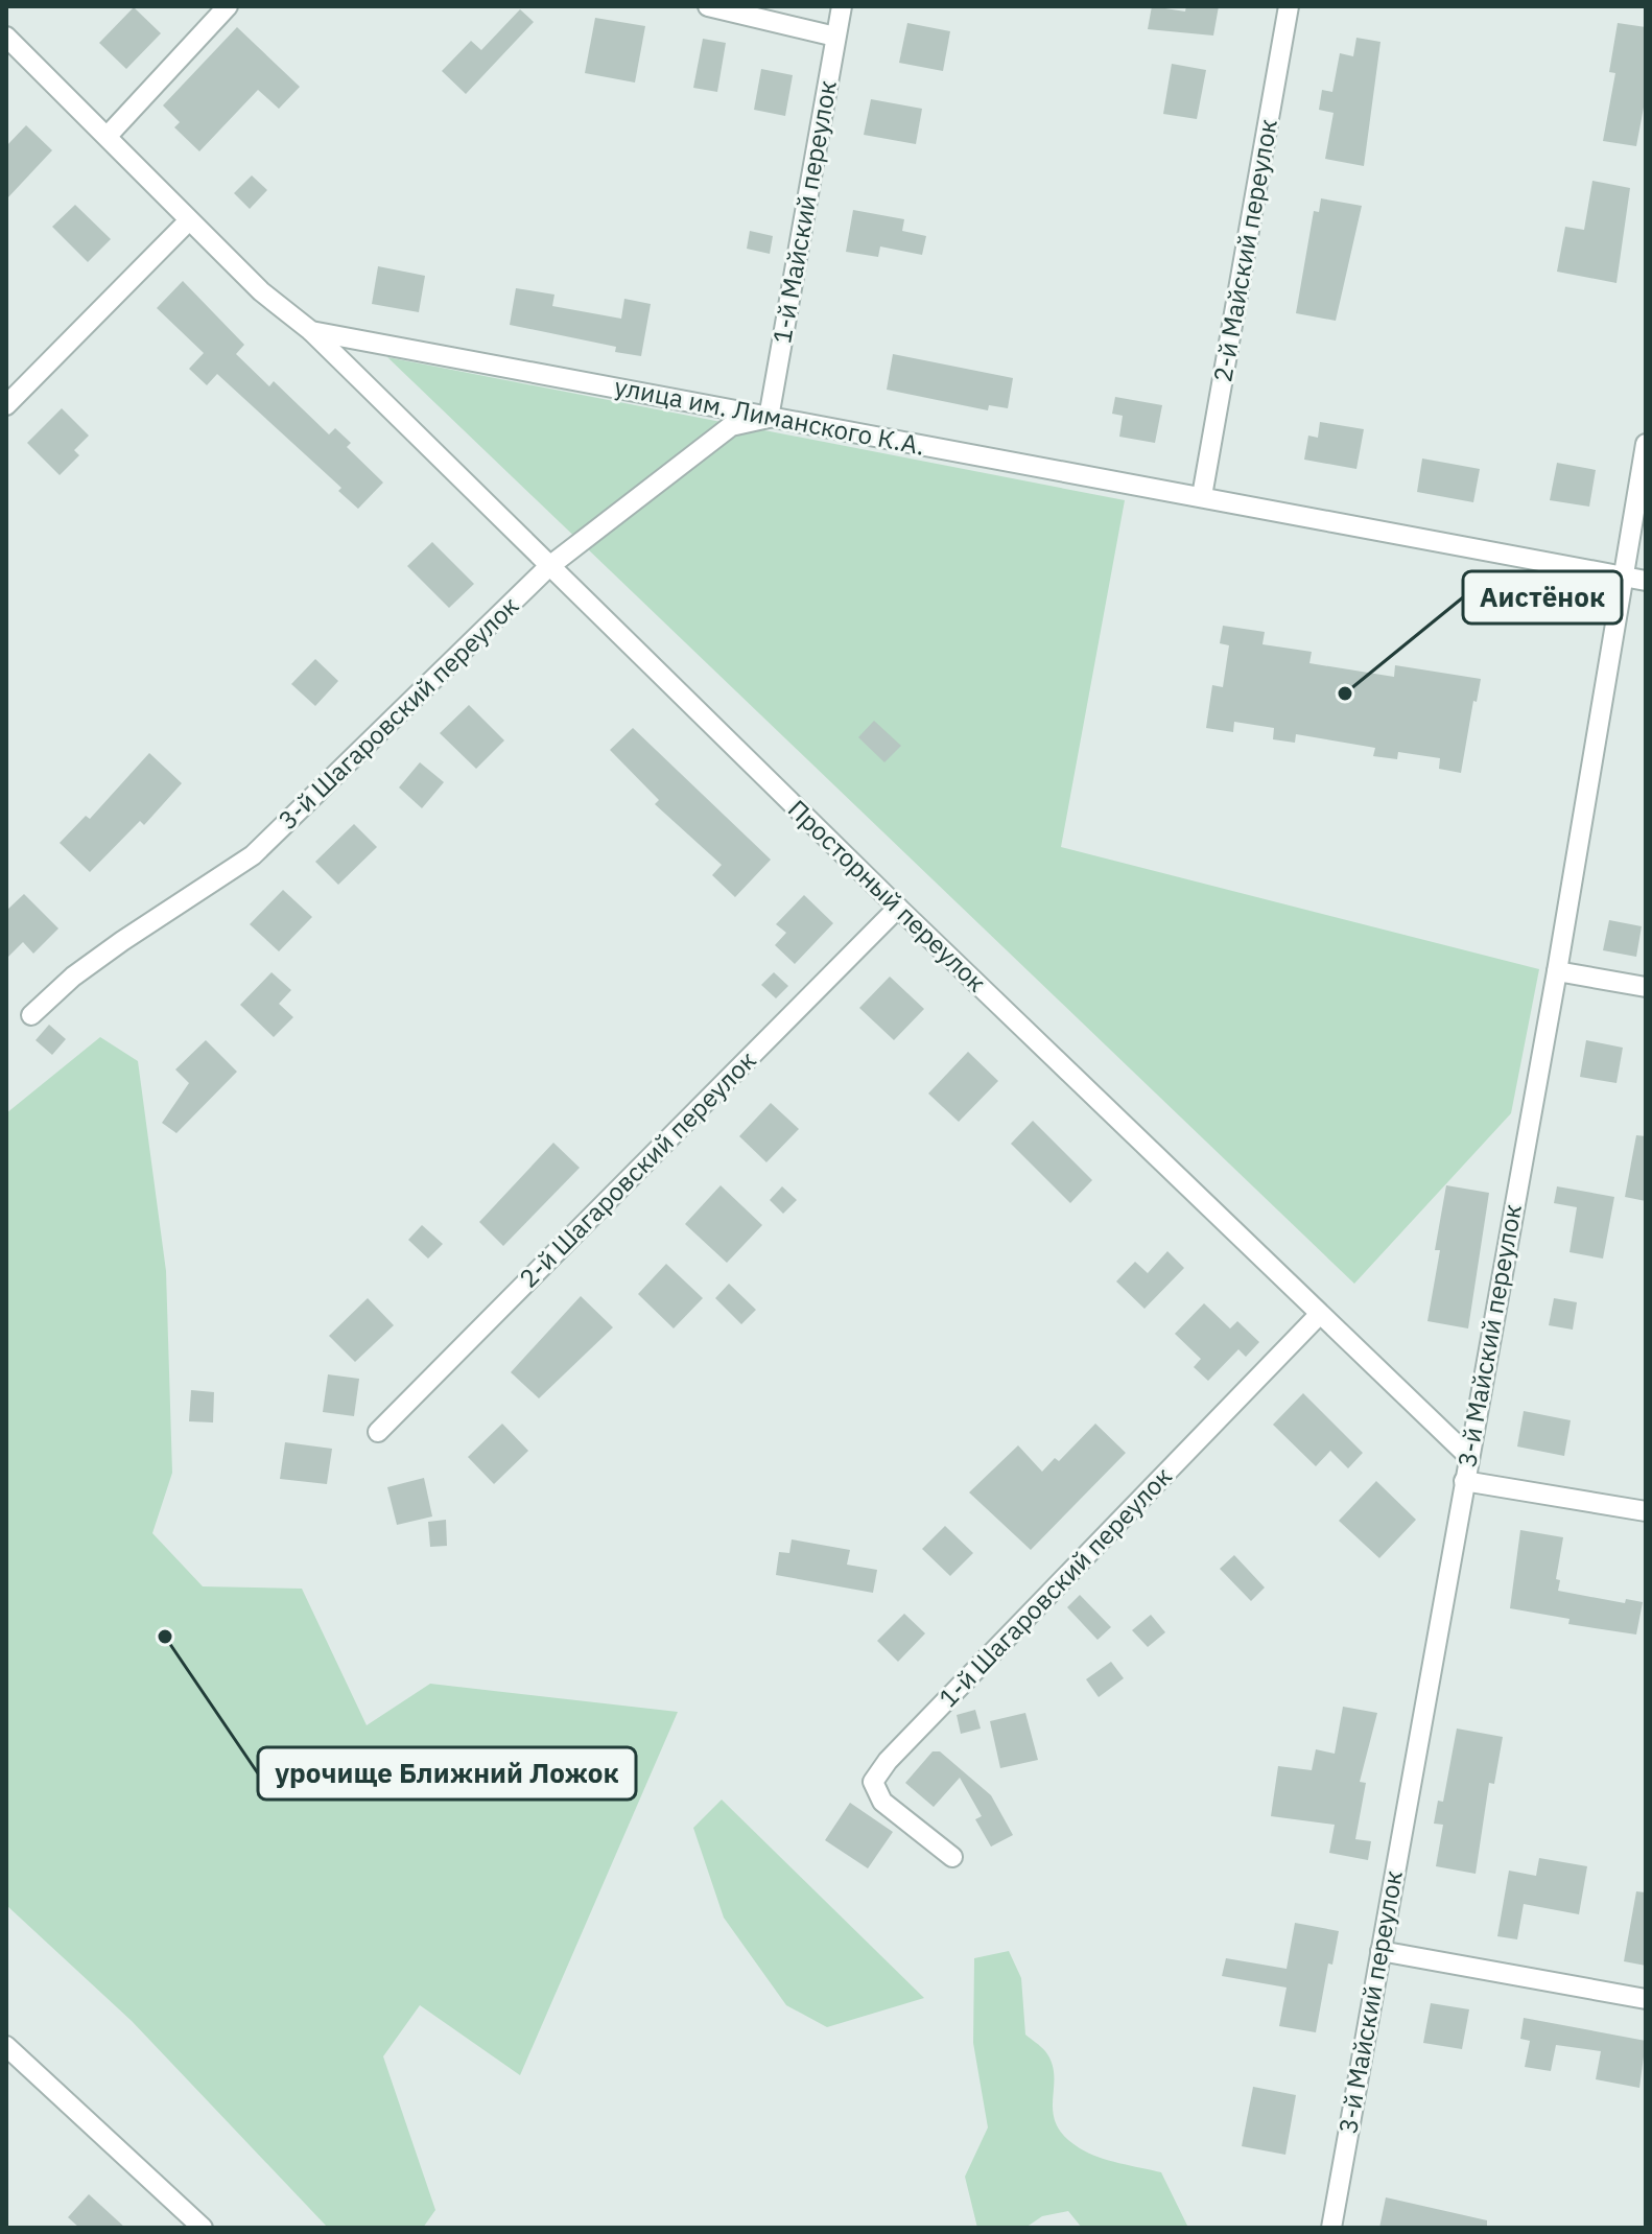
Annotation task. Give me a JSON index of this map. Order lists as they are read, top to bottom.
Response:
{
  "streets": {
    "street": [
      "1-й Майский переулок",
      "2-й Майский переулок",
      "улица им. Лиманского К.А.",
      "3-й Шагаровский переулок",
      "Просторный переулок",
      "2-й Шагаровский переулок",
      "3-й Майский переулок",
      "1-й Шагаровский переулок"
    ]
  },
  "crossings": [
    ["1-й Майский переулок", "улица им. Лиманского К.А."],
    ["1-й Майский переулок", "3-й Шагаровский переулок"],
    ["2-й Майский переулок", "улица им. Лиманского К.А."],
    ["улица им. Лиманского К.А.", "3-й Шагаровский переулок"],
    ["улица им. Лиманского К.А.", "Просторный переулок"],
    ["улица им. Лиманского К.А.", "3-й Майский переулок"],
    ["3-й Шагаровский переулок", "Просторный переулок"],
    ["Просторный переулок", "2-й Шагаровский переулок"],
    ["Просторный переулок", "3-й Майский переулок"],
    ["Просторный переулок", "1-й Шагаровский переулок"]
  ],
  "places": ["Аистёнок", "урочище Ближний Ложок"]
}
